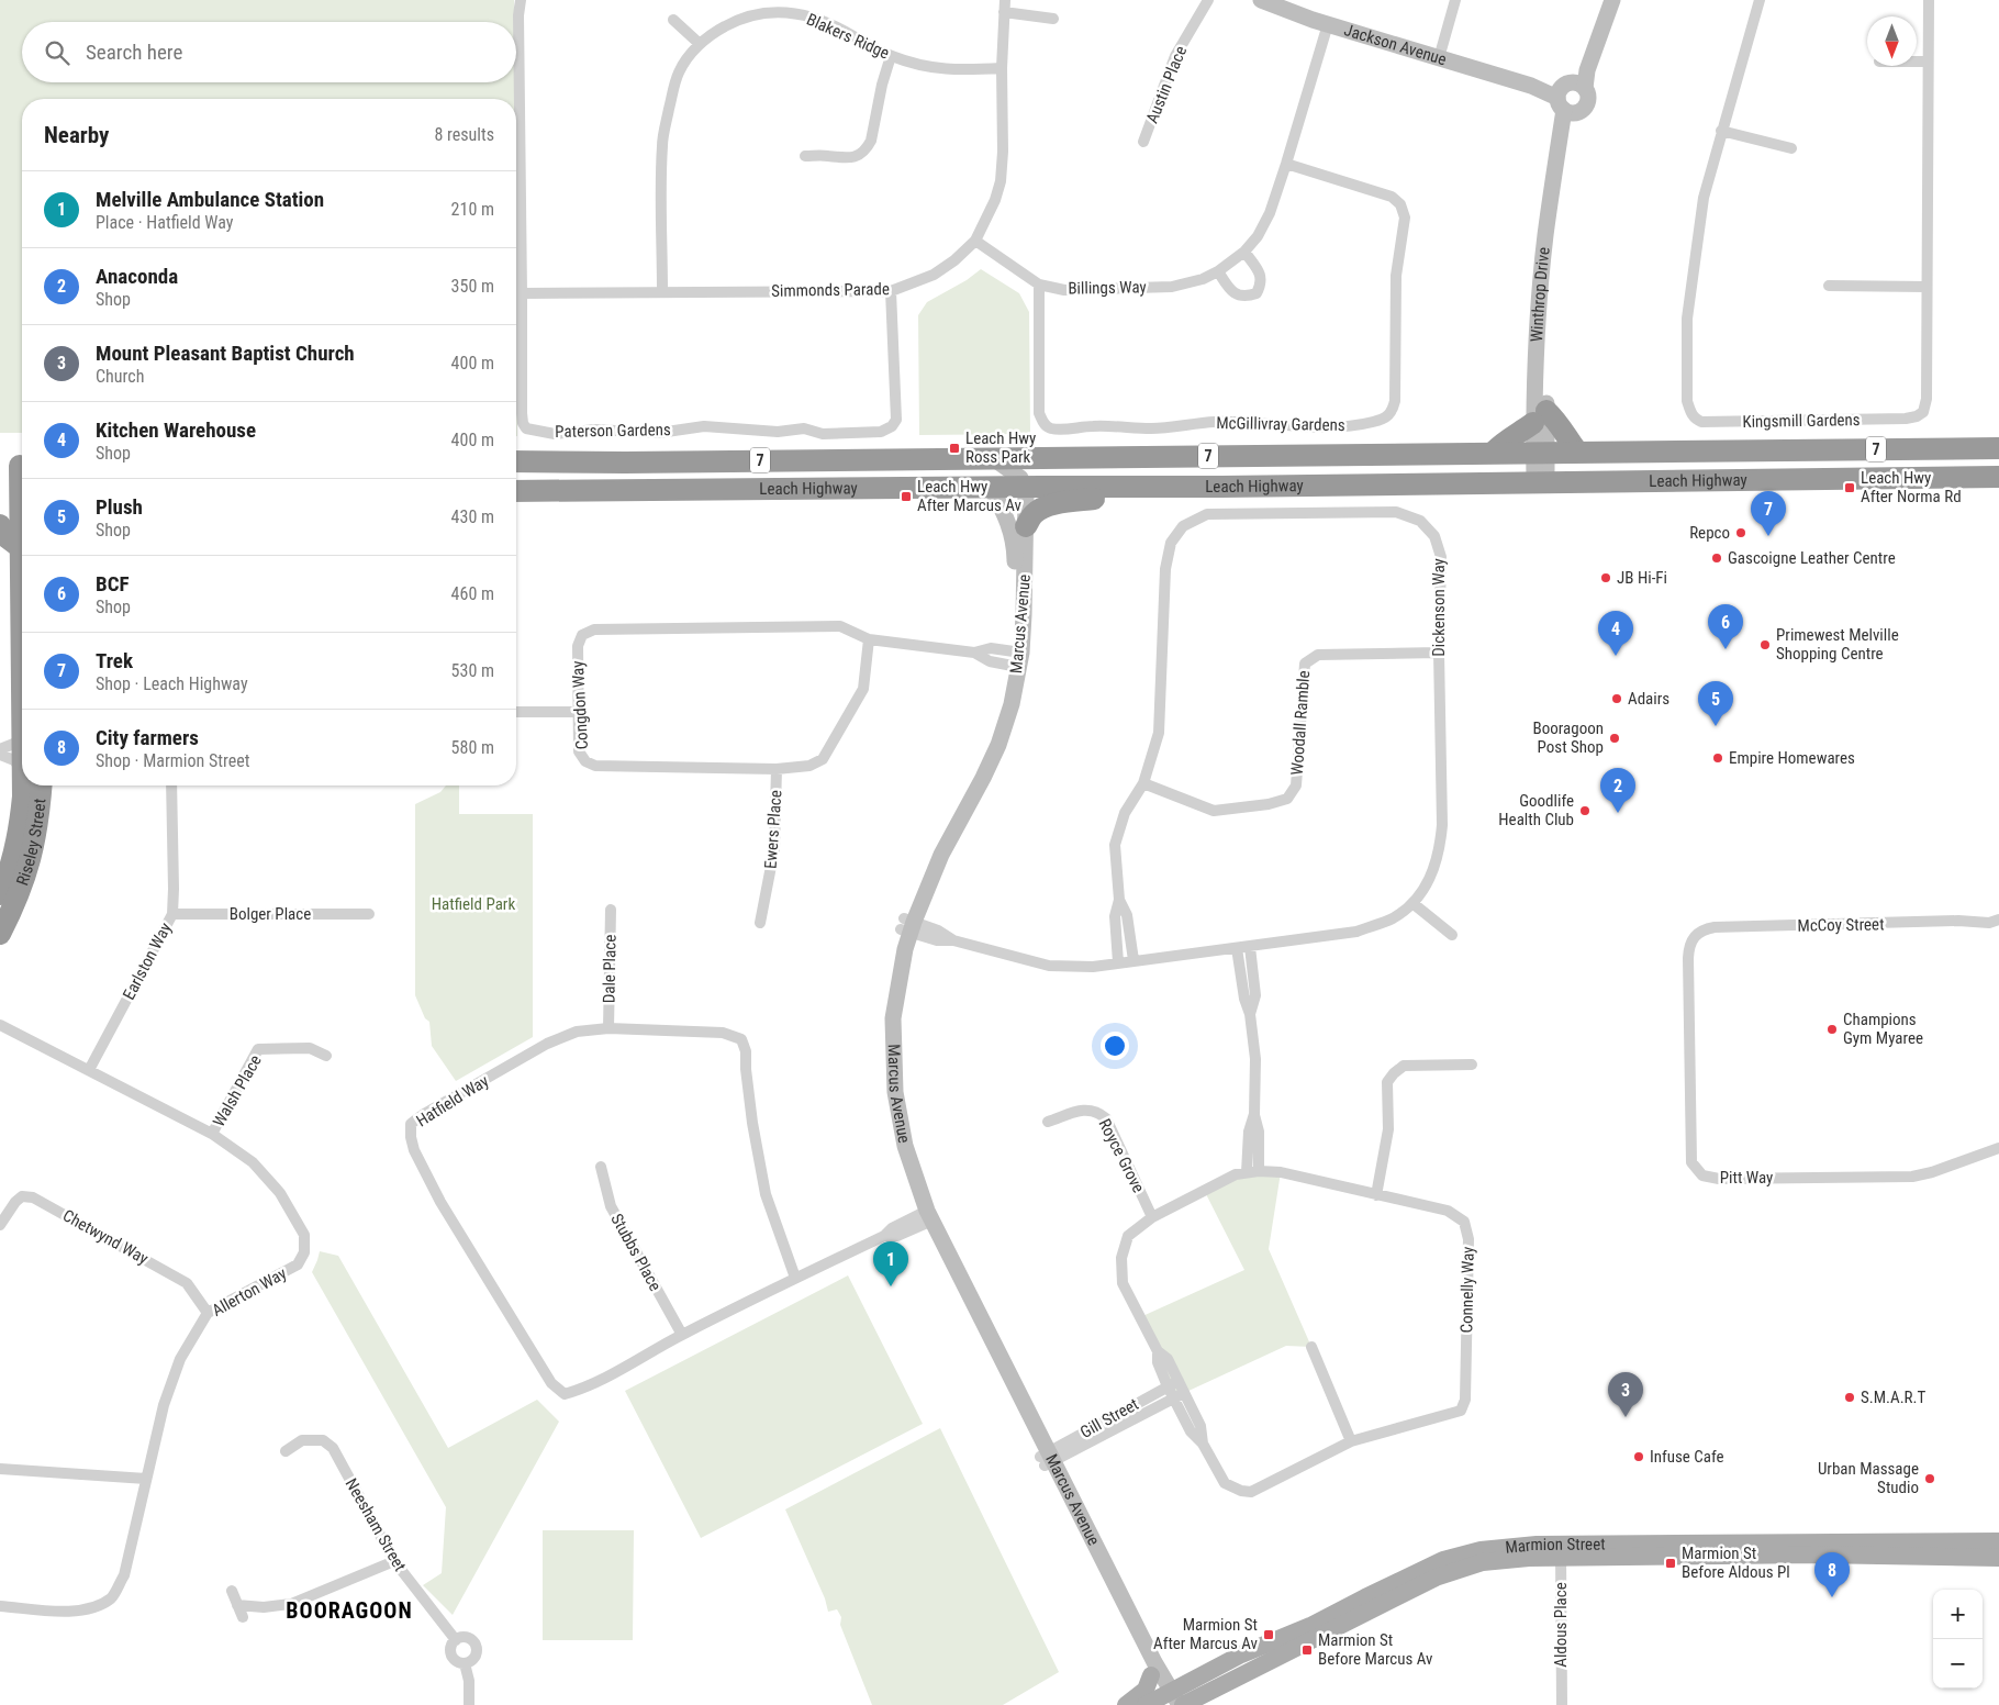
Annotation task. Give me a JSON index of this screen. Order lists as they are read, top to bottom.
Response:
{
  "streets": {
    "highway": ["7", "Leach Highway", "Riseley Street"],
    "main road": ["Marmion Street"],
    "street": [
      "Blakers Ridge",
      "Jackson Avenue",
      "Austin Place",
      "Billings Way",
      "Simmonds Parade",
      "Winthrop Drive",
      "Kingsmill Gardens",
      "McGillivray Gardens",
      "Paterson Gardens",
      "Dickenson Way",
      "Marcus Avenue",
      "Congdon Way",
      "Woodall Ramble",
      "Ewers Place",
      "Bolger Place",
      "McCoy Street",
      "Earlston Way",
      "Dale Place",
      "Walsh Place",
      "Hatfield Way",
      "Royce Grove",
      "Pitt Way",
      "Chetwynd Way",
      "Stubbs Place",
      "Connelly Way",
      "Allerton Way",
      "Gill Street",
      "Neesham Street",
      "Aldous Place"
    ]
  },
  "crossings": [
    ["Blakers Ridge", "Simmonds Parade"],
    ["Jackson Avenue", "Billings Way"],
    ["Jackson Avenue", "Winthrop Drive"],
    ["Billings Way", "Simmonds Parade"],
    ["Billings Way", "McGillivray Gardens"],
    ["Simmonds Parade", "Paterson Gardens"],
    ["Winthrop Drive", "Leach Highway"],
    ["Leach Highway", "Marcus Avenue"],
    ["Dickenson Way", "Marcus Avenue"],
    ["Dickenson Way", "Woodall Ramble"],
    ["Marcus Avenue", "Congdon Way"],
    ["Marcus Avenue", "Hatfield Way"],
    ["Marcus Avenue", "Gill Street"],
    ["Marcus Avenue", "Marmion Street"],
    ["Congdon Way", "Ewers Place"],
    ["Bolger Place", "Earlston Way"],
    ["McCoy Street", "Pitt Way"],
    ["Earlston Way", "Allerton Way"],
    ["Dale Place", "Hatfield Way"],
    ["Walsh Place", "Allerton Way"],
    ["Hatfield Way", "Stubbs Place"],
    ["Royce Grove", "Connelly Way"],
    ["Chetwynd Way", "Allerton Way"],
    ["Connelly Way", "Gill Street"],
    ["Marmion Street", "Aldous Place"]
  ],
  "districts": ["BOORAGOON"],
  "parks": ["Hatfield Park"],
  "places": {
    "transit": [
      "Leach Hwy Ross Park",
      "Leach Hwy After Norma Rd",
      "Leach Hwy After Marcus Av",
      "Marmion St Before Aldous Pl",
      "Marmion St After Marcus Av",
      "Marmion St Before Marcus Av"
    ],
    "other": [
      "Repco",
      "Gascoigne Leather Centre",
      "JB Hi-Fi",
      "Primewest Melville Shopping Centre",
      "Adairs",
      "Booragoon Post Shop",
      "Empire Homewares",
      "Goodlife Health Club",
      "Champions Gym Myaree",
      "S.M.A.R.T",
      "Infuse Cafe",
      "Urban Massage Studio"
    ]
  },
  "north": "bottom",
  "page": {
    "search": "Search here",
    "heading": ["Nearby", "8 results"],
    "list": [
      {
        "mark": "1",
        "name": "Melville Ambulance Station",
        "note": "Place · Hatfield Way",
        "value": "210 m"
      },
      {
        "mark": "2",
        "name": "Anaconda",
        "note": "Shop",
        "value": "350 m"
      },
      {
        "mark": "3",
        "name": "Mount Pleasant Baptist Church",
        "note": "Church",
        "value": "400 m"
      },
      {
        "mark": "4",
        "name": "Kitchen Warehouse",
        "note": "Shop",
        "value": "400 m"
      },
      {
        "mark": "5",
        "name": "Plush",
        "note": "Shop",
        "value": "430 m"
      },
      {
        "mark": "6",
        "name": "BCF",
        "note": "Shop",
        "value": "460 m"
      },
      {
        "mark": "7",
        "name": "Trek",
        "note": "Shop · Leach Highway",
        "value": "530 m"
      },
      {
        "mark": "8",
        "name": "City farmers",
        "note": "Shop · Marmion Street",
        "value": "580 m"
      }
    ],
    "pins": [
      "7",
      "6",
      "4",
      "5",
      "2",
      "1",
      "3",
      "8"
    ],
    "map_buttons": ["+", "−"]
  }
}
